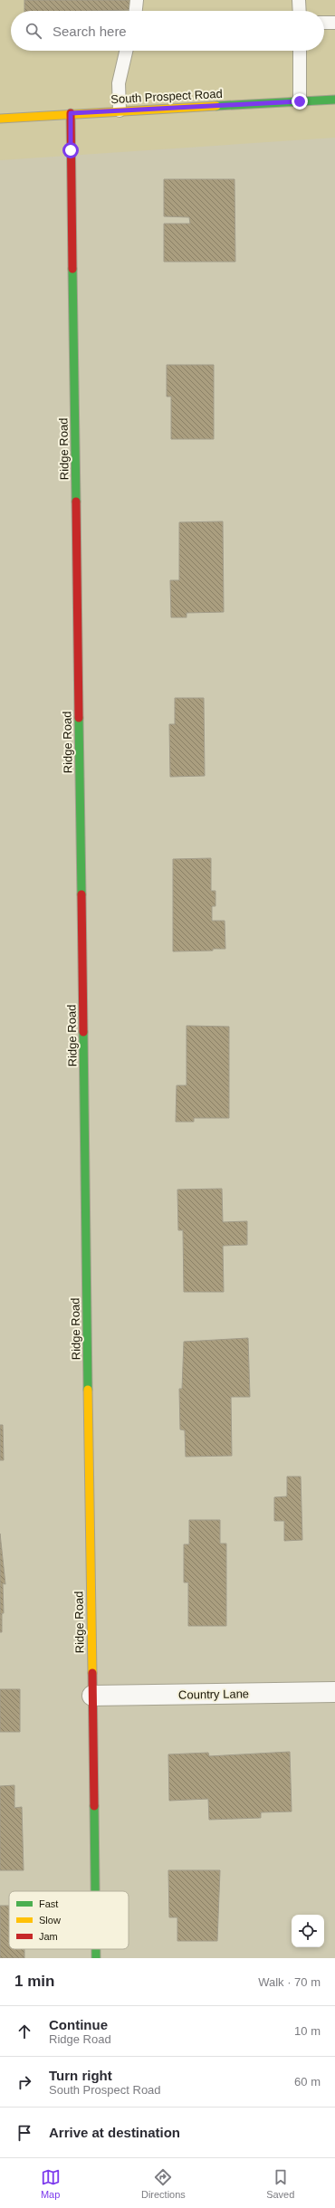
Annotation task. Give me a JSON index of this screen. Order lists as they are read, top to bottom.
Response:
{
  "streets": {
    "street": ["South Prospect Road", "Ridge Road", "Country Lane"]
  },
  "crossings": [
    ["South Prospect Road", "Ridge Road"],
    ["Ridge Road", "Country Lane"]
  ],
  "legend": ["Fast", "Slow", "Jam"],
  "page": {
    "search": "Search here",
    "heading": ["1 min", "Walk · 70 m"],
    "list": [
      ["Continue", "Ridge Road", "10 m"],
      ["Turn right", "South Prospect Road", "60 m"],
      "Arrive at destination"
    ],
    "nav": ["Map", "Directions", "Saved"]
  }
}
